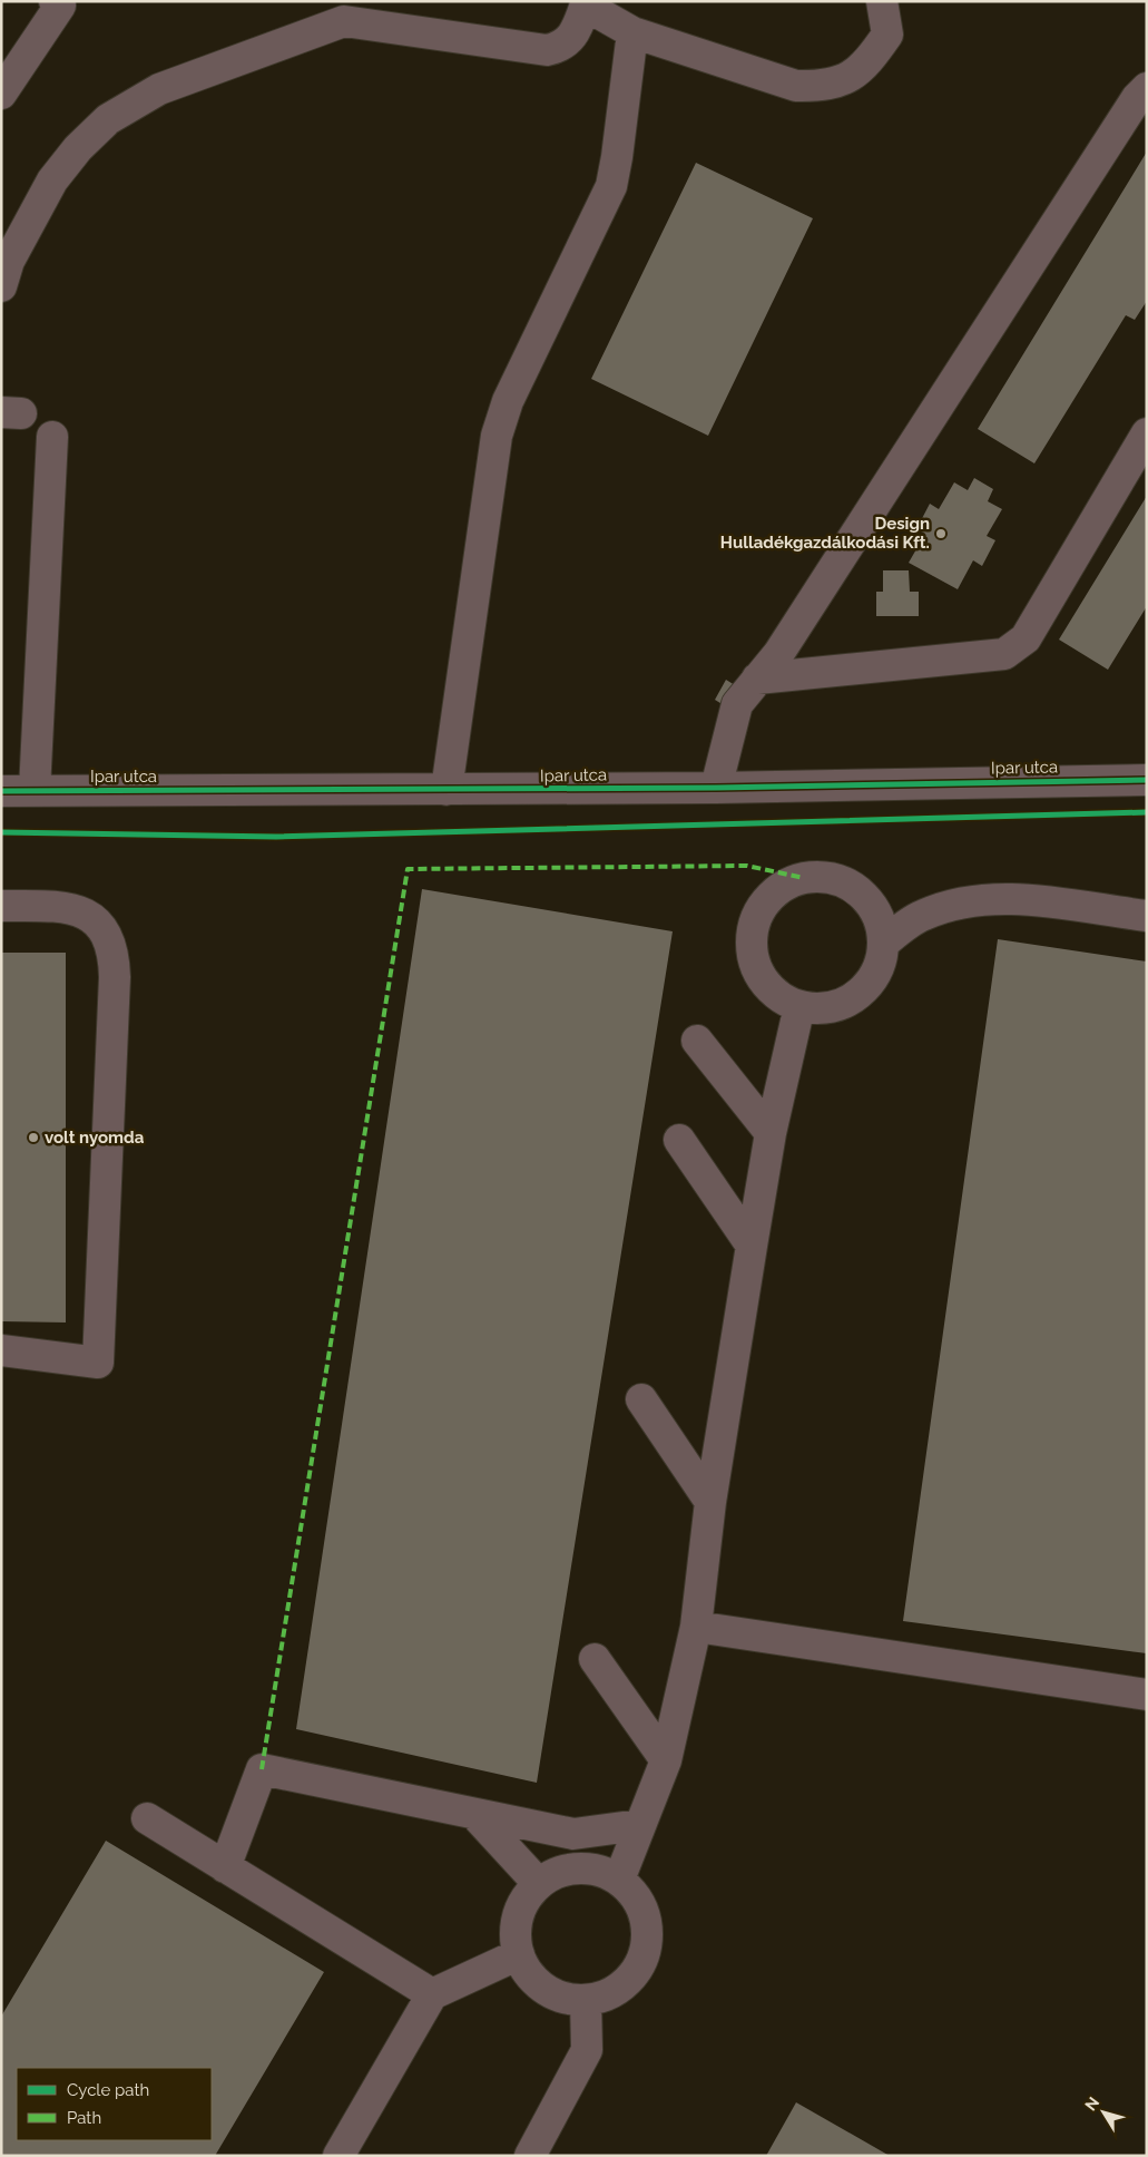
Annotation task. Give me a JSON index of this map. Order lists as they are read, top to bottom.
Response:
{
  "streets": {
    "street": ["Ipar utca"]
  },
  "places": ["Design Hulladékgazdálkodási Kft.", "volt nyomda"],
  "legend": ["Cycle path", "Path"],
  "north": "top left"
}
